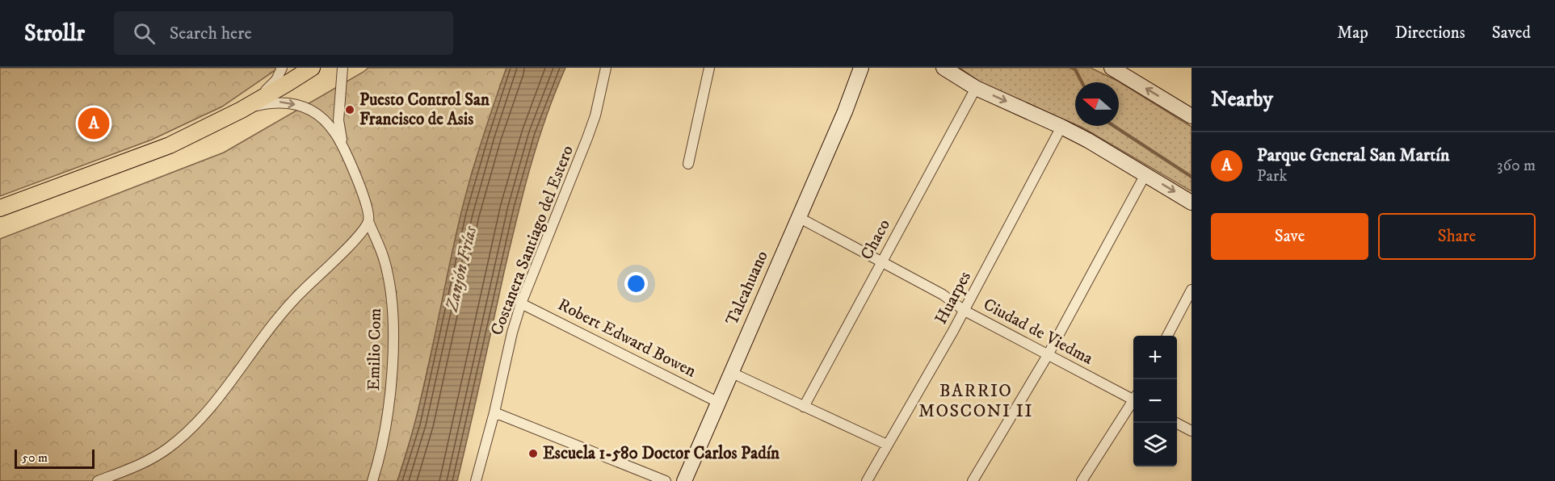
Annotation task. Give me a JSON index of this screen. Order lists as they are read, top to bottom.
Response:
{
  "streets": {
    "street": [
      "Chaco",
      "Costanera Santiago del Estero",
      "Talcahuano",
      "Huarpes",
      "Ciudad de Viedma",
      "Robert Edward Bowen",
      "Emilio Com"
    ]
  },
  "crossings": [
    ["Chaco", "Ciudad de Viedma"],
    ["Costanera Santiago del Estero", "Robert Edward Bowen"],
    ["Talcahuano", "Ciudad de Viedma"],
    ["Talcahuano", "Robert Edward Bowen"],
    ["Huarpes", "Ciudad de Viedma"]
  ],
  "districts": ["BARRIO MOSCONI II"],
  "water": ["Zanjón Frías"],
  "places": ["Puesto Control San Francisco de Asis", "Escuela 1-580 Doctor Carlos Padín"],
  "scale_bar": "50 m",
  "north": "left",
  "page": {
    "header": "Strollr",
    "search": "Search here",
    "nav": ["Map", "Directions", "Saved"],
    "heading": "Nearby",
    "pins": "A",
    "list": [
      {
        "mark": "A",
        "name": "Parque General San Martín",
        "note": "Park",
        "value": "360 m"
      }
    ],
    "buttons": ["Save", "Share"],
    "map_buttons": ["+", "−"],
    "scale": "50 m"
  }
}
